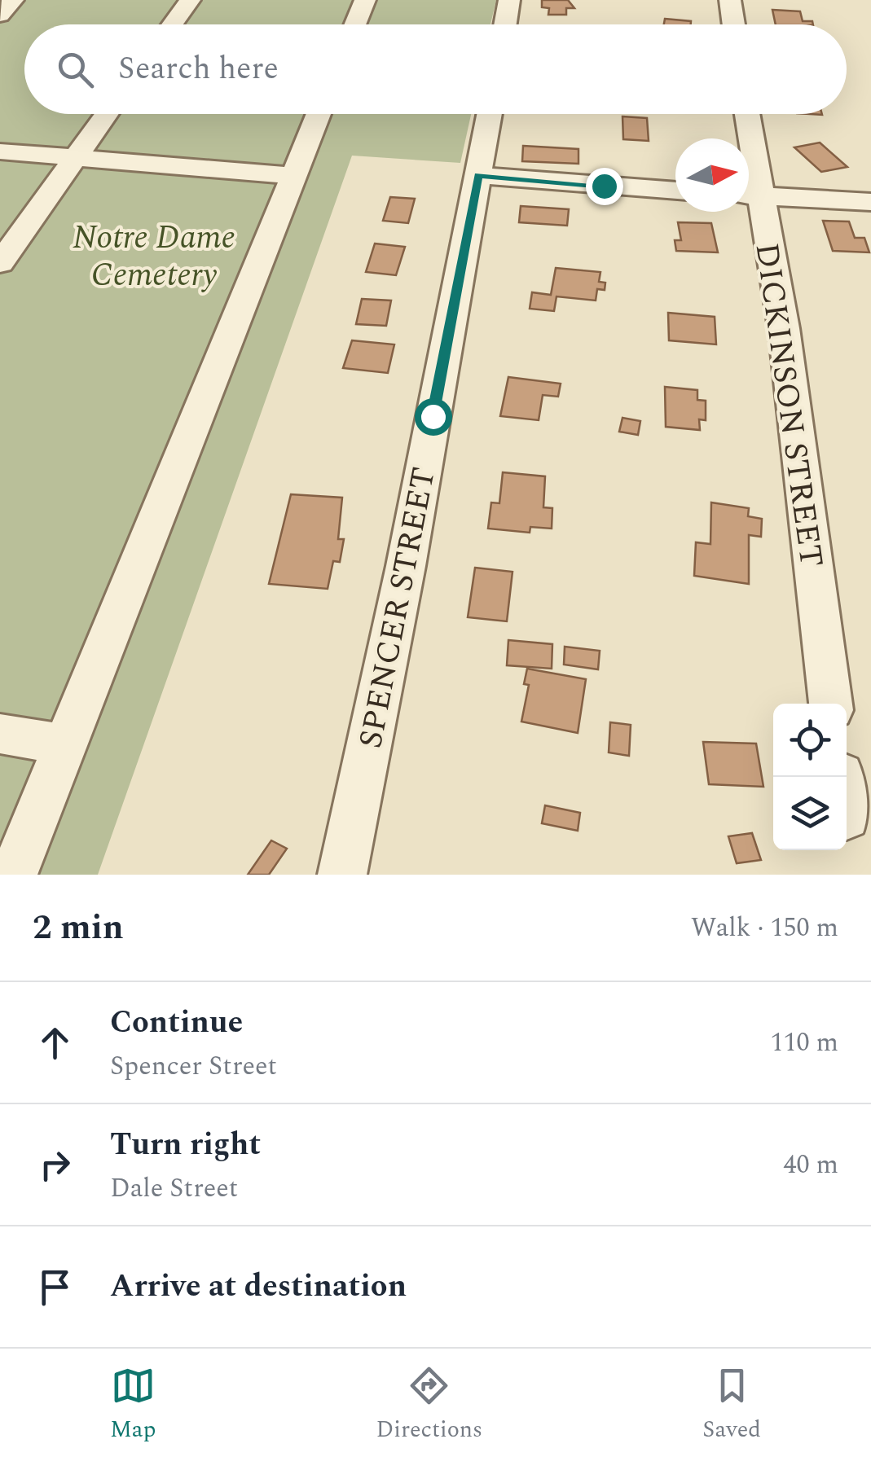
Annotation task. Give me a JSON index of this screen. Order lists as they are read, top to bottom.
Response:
{
  "streets": {
    "street": ["DICKINSON STREET", "SPENCER STREET"]
  },
  "parks": ["Notre Dame Cemetery"],
  "north": "right",
  "page": {
    "search": "Search here",
    "heading": ["2 min", "Walk · 150 m"],
    "list": [
      ["Continue", "Spencer Street", "110 m"],
      ["Turn right", "Dale Street", "40 m"],
      "Arrive at destination"
    ],
    "nav": ["Map", "Directions", "Saved"]
  }
}
